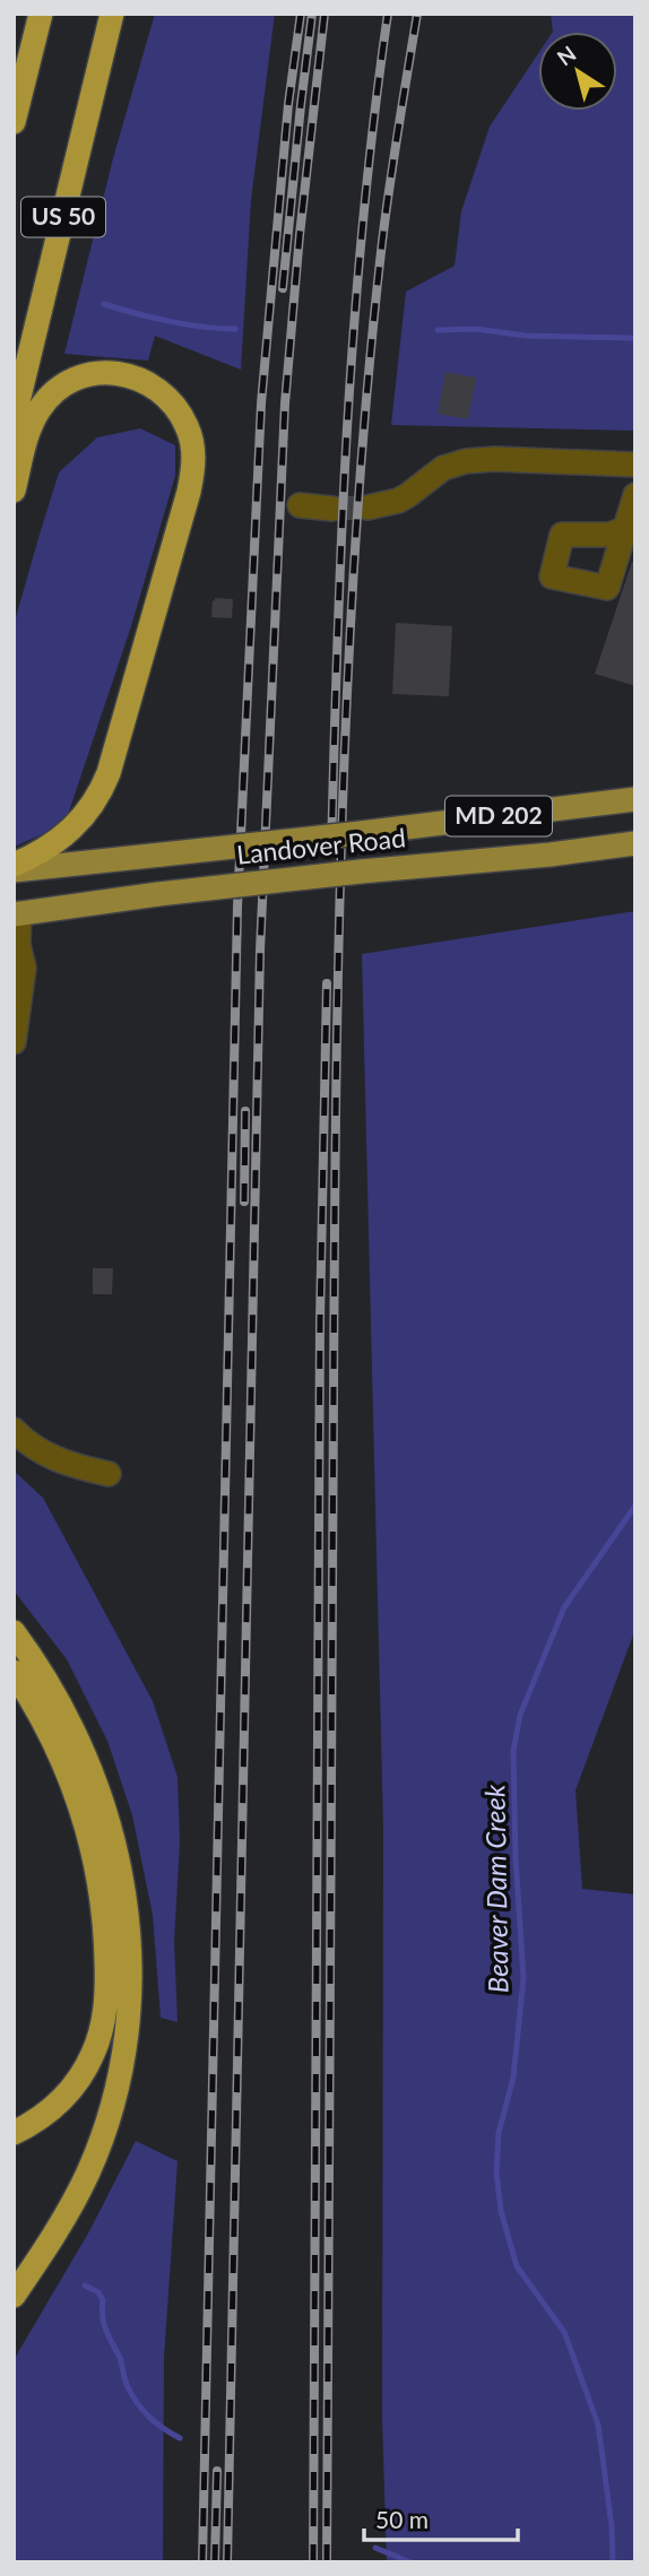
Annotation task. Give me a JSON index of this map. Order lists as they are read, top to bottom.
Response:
{
  "streets": {
    "highway": ["US 50"],
    "main road": ["MD 202", "Landover Road"]
  },
  "water": ["Beaver Dam Creek"],
  "scale_bar": "50 m",
  "north": "top left"
}
